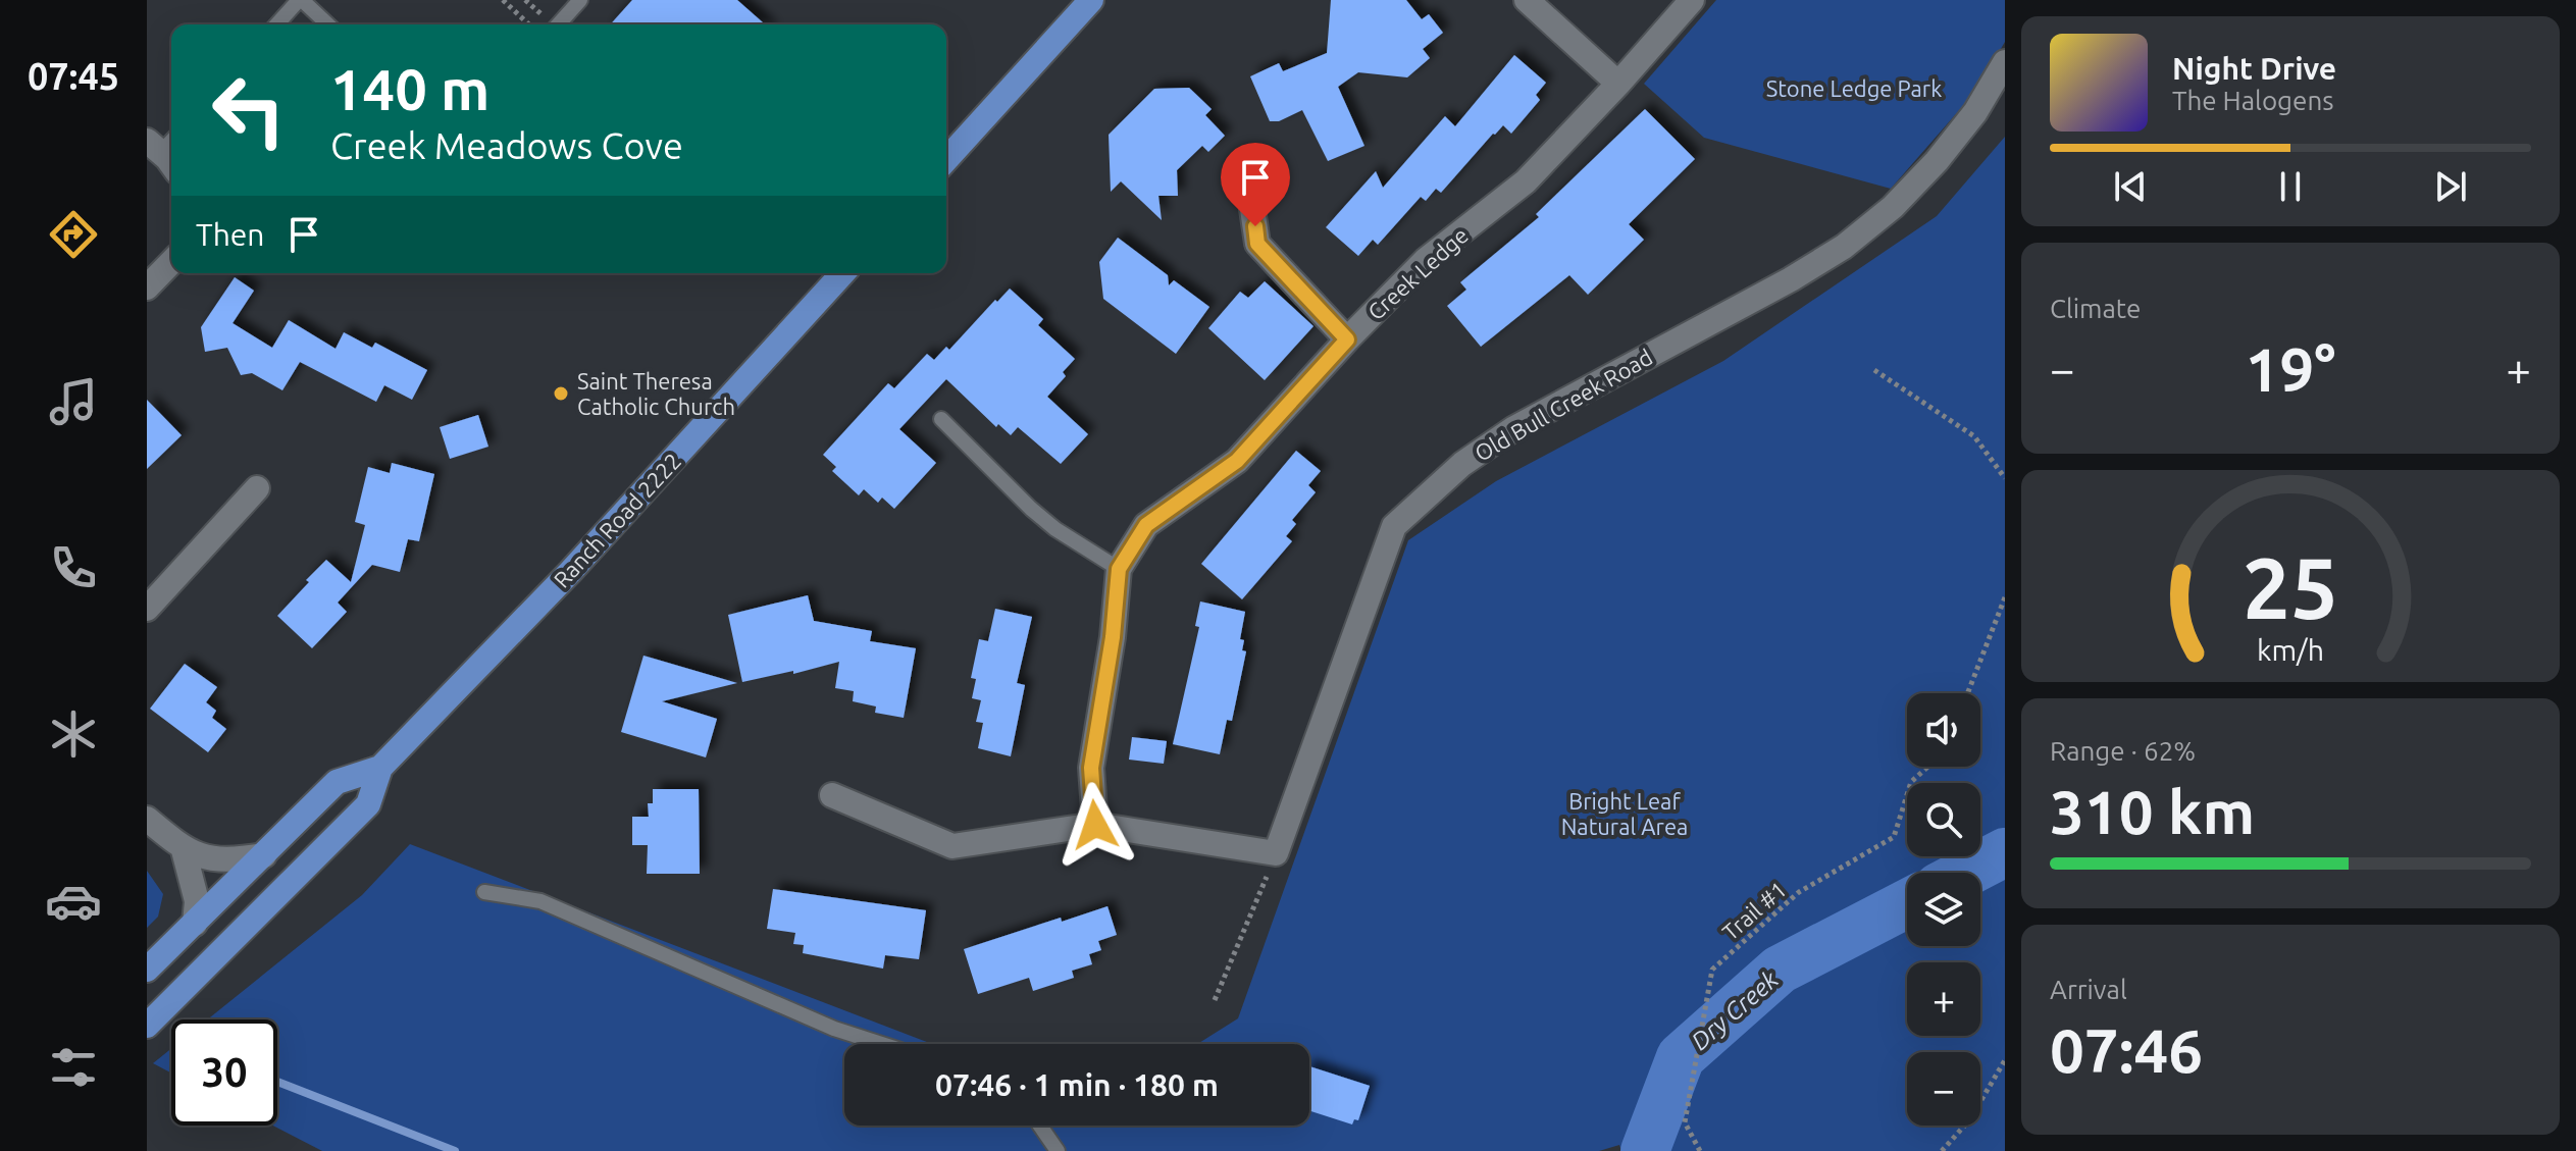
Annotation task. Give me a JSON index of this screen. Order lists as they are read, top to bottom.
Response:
{
  "streets": {
    "main road": ["Ranch Road 2222"],
    "street": ["Creek Ledge", "Old Bull Creek Road"],
    "path": ["Trail #1"]
  },
  "water": ["Dry Creek"],
  "parks": ["Stone Ledge Park", "Bright Leaf Natural Area"],
  "places": ["Saint Theresa Catholic Church"],
  "page": {
    "tabs": "07:45",
    "turn": ["140 m", "Creek Meadows Cove"],
    "song": ["Night Drive", "The Halogens"],
    "then": "Then",
    "tile": [
      "Climate",
      ["Range · 62%", "310 km"],
      ["Arrival", "07:46"]
    ],
    "heat": ["−", "19°", "+"],
    "map_buttons": ["+", "−"],
    "limit": "30",
    "trip": "07:46 · 1 min · 180 m",
    "gauge": ["25", "km/h"]
  }
}
